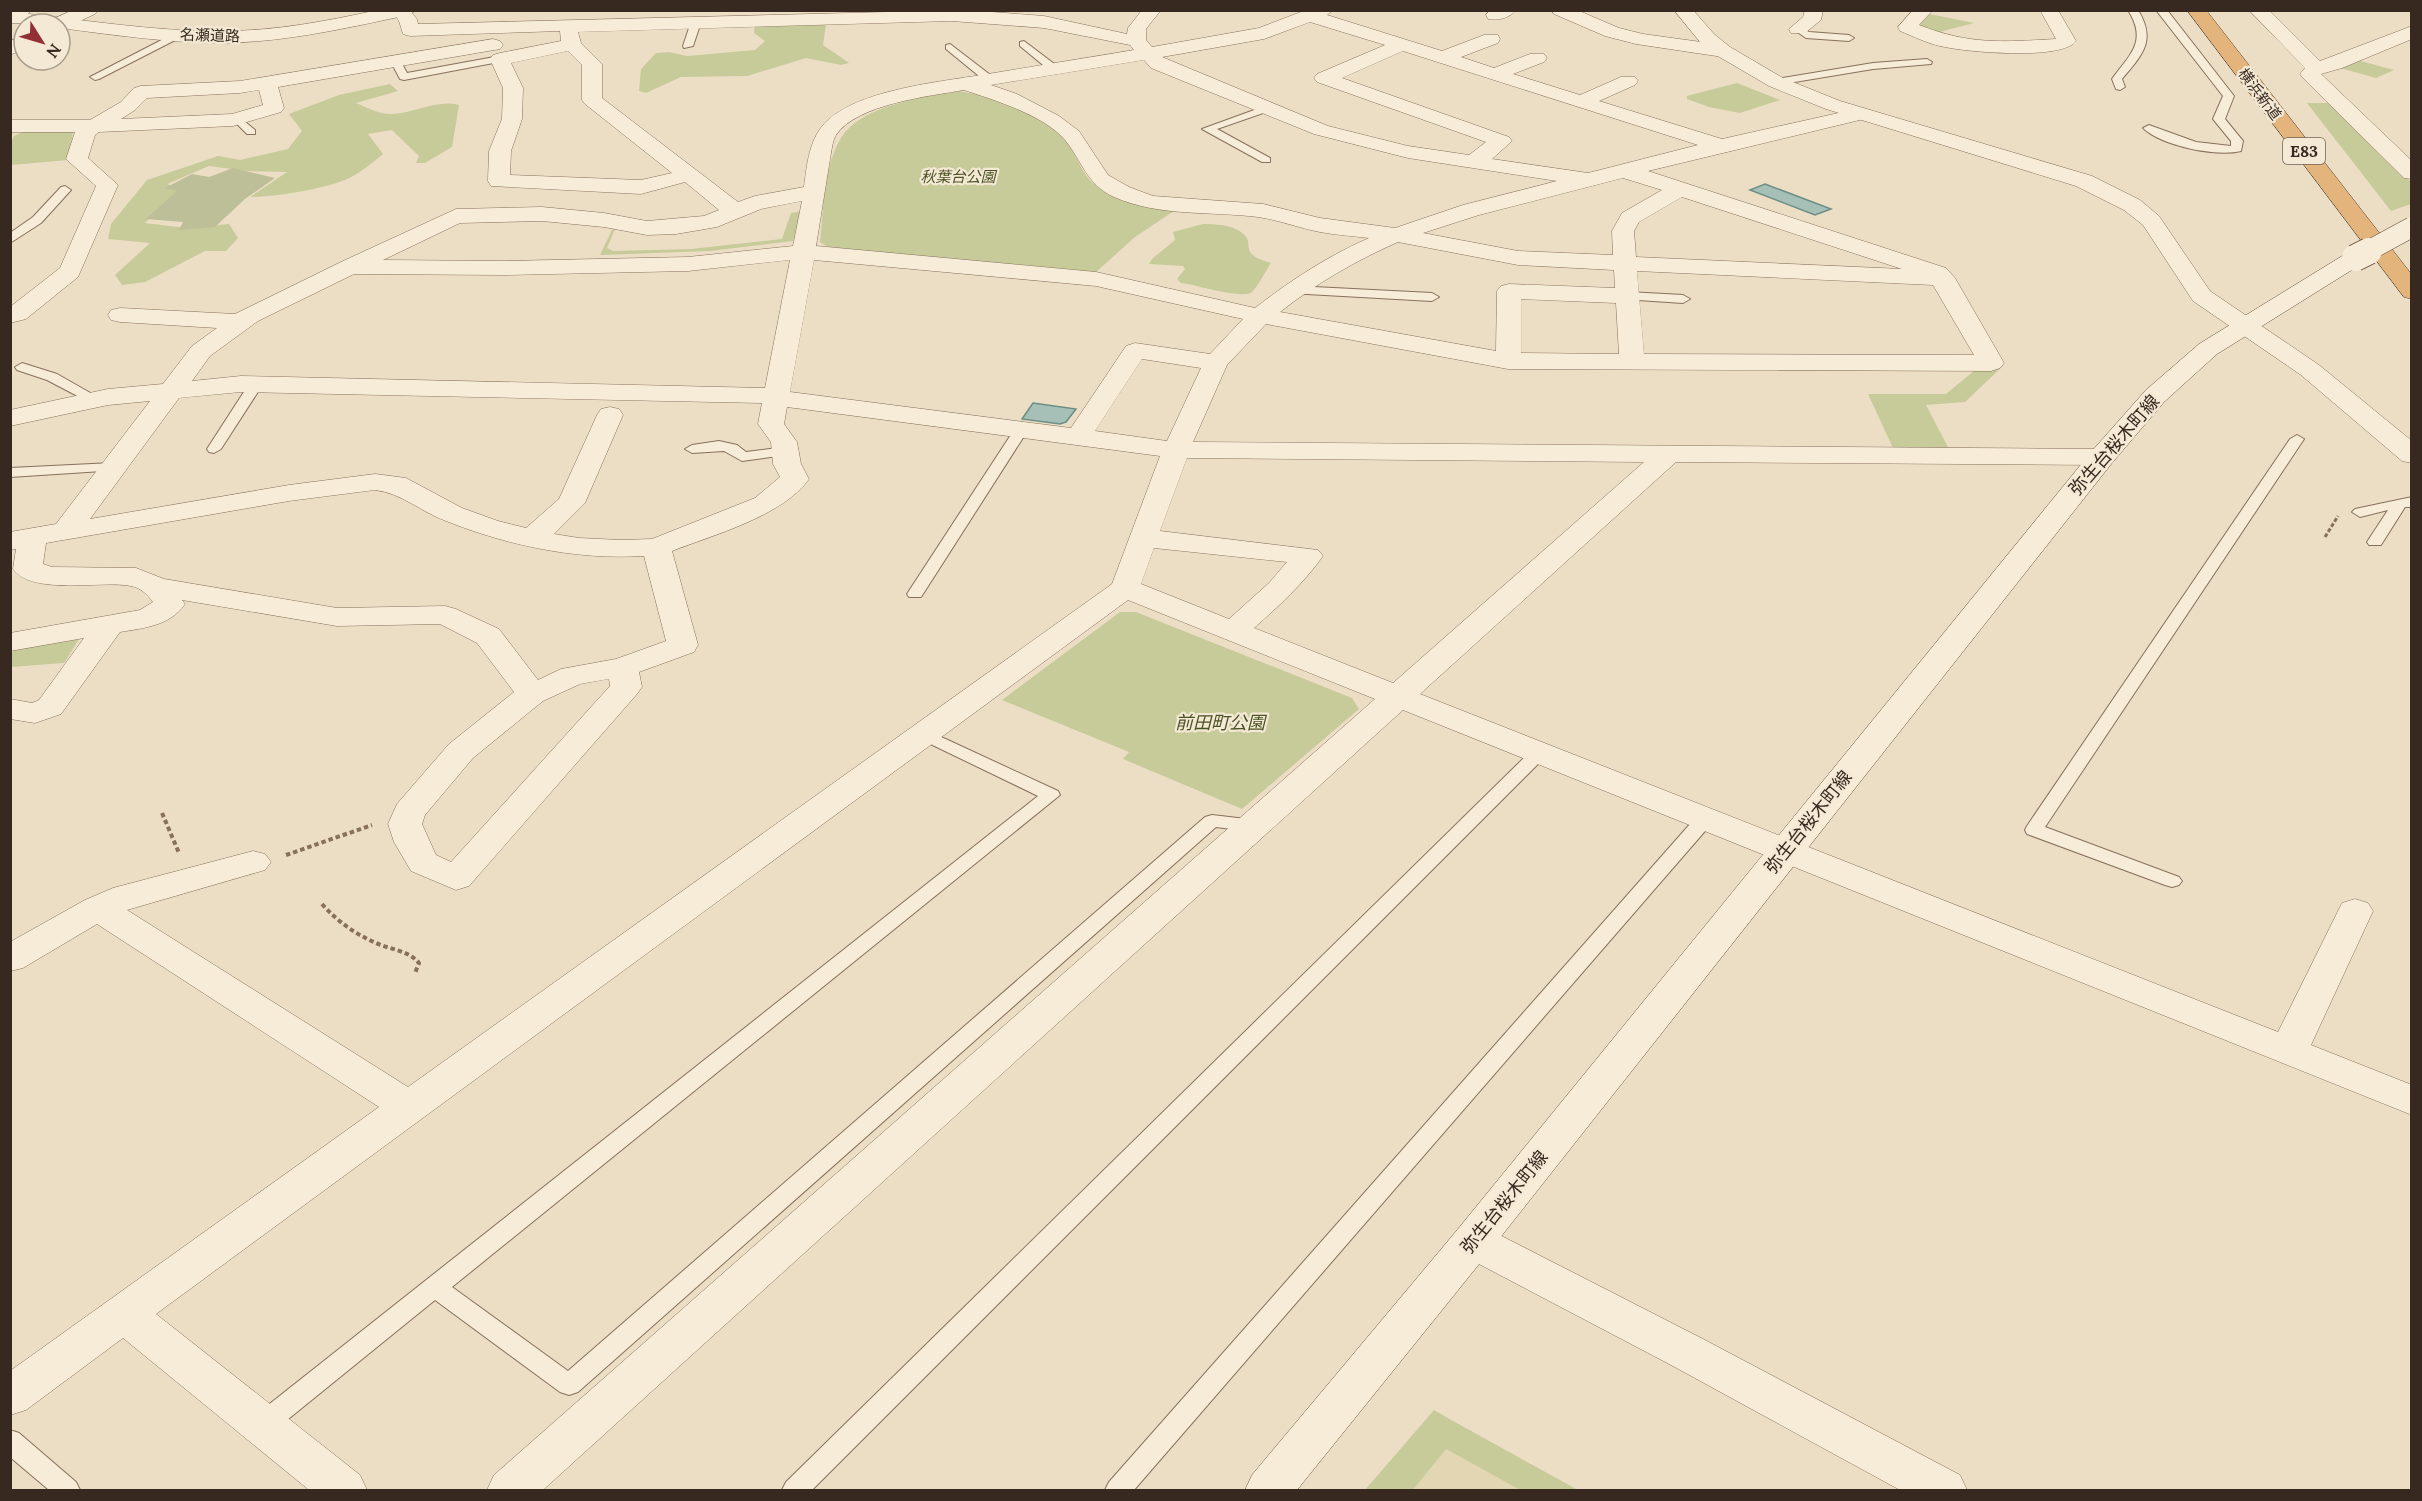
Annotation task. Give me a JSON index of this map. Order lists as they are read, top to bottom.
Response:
{
  "streets": {
    "highway": ["横浜新道", "E83"],
    "street": ["名瀬道路", "弥生台桜木町線"]
  },
  "parks": ["秋葉台公園", "前田町公園"],
  "north": "bottom right"
}
